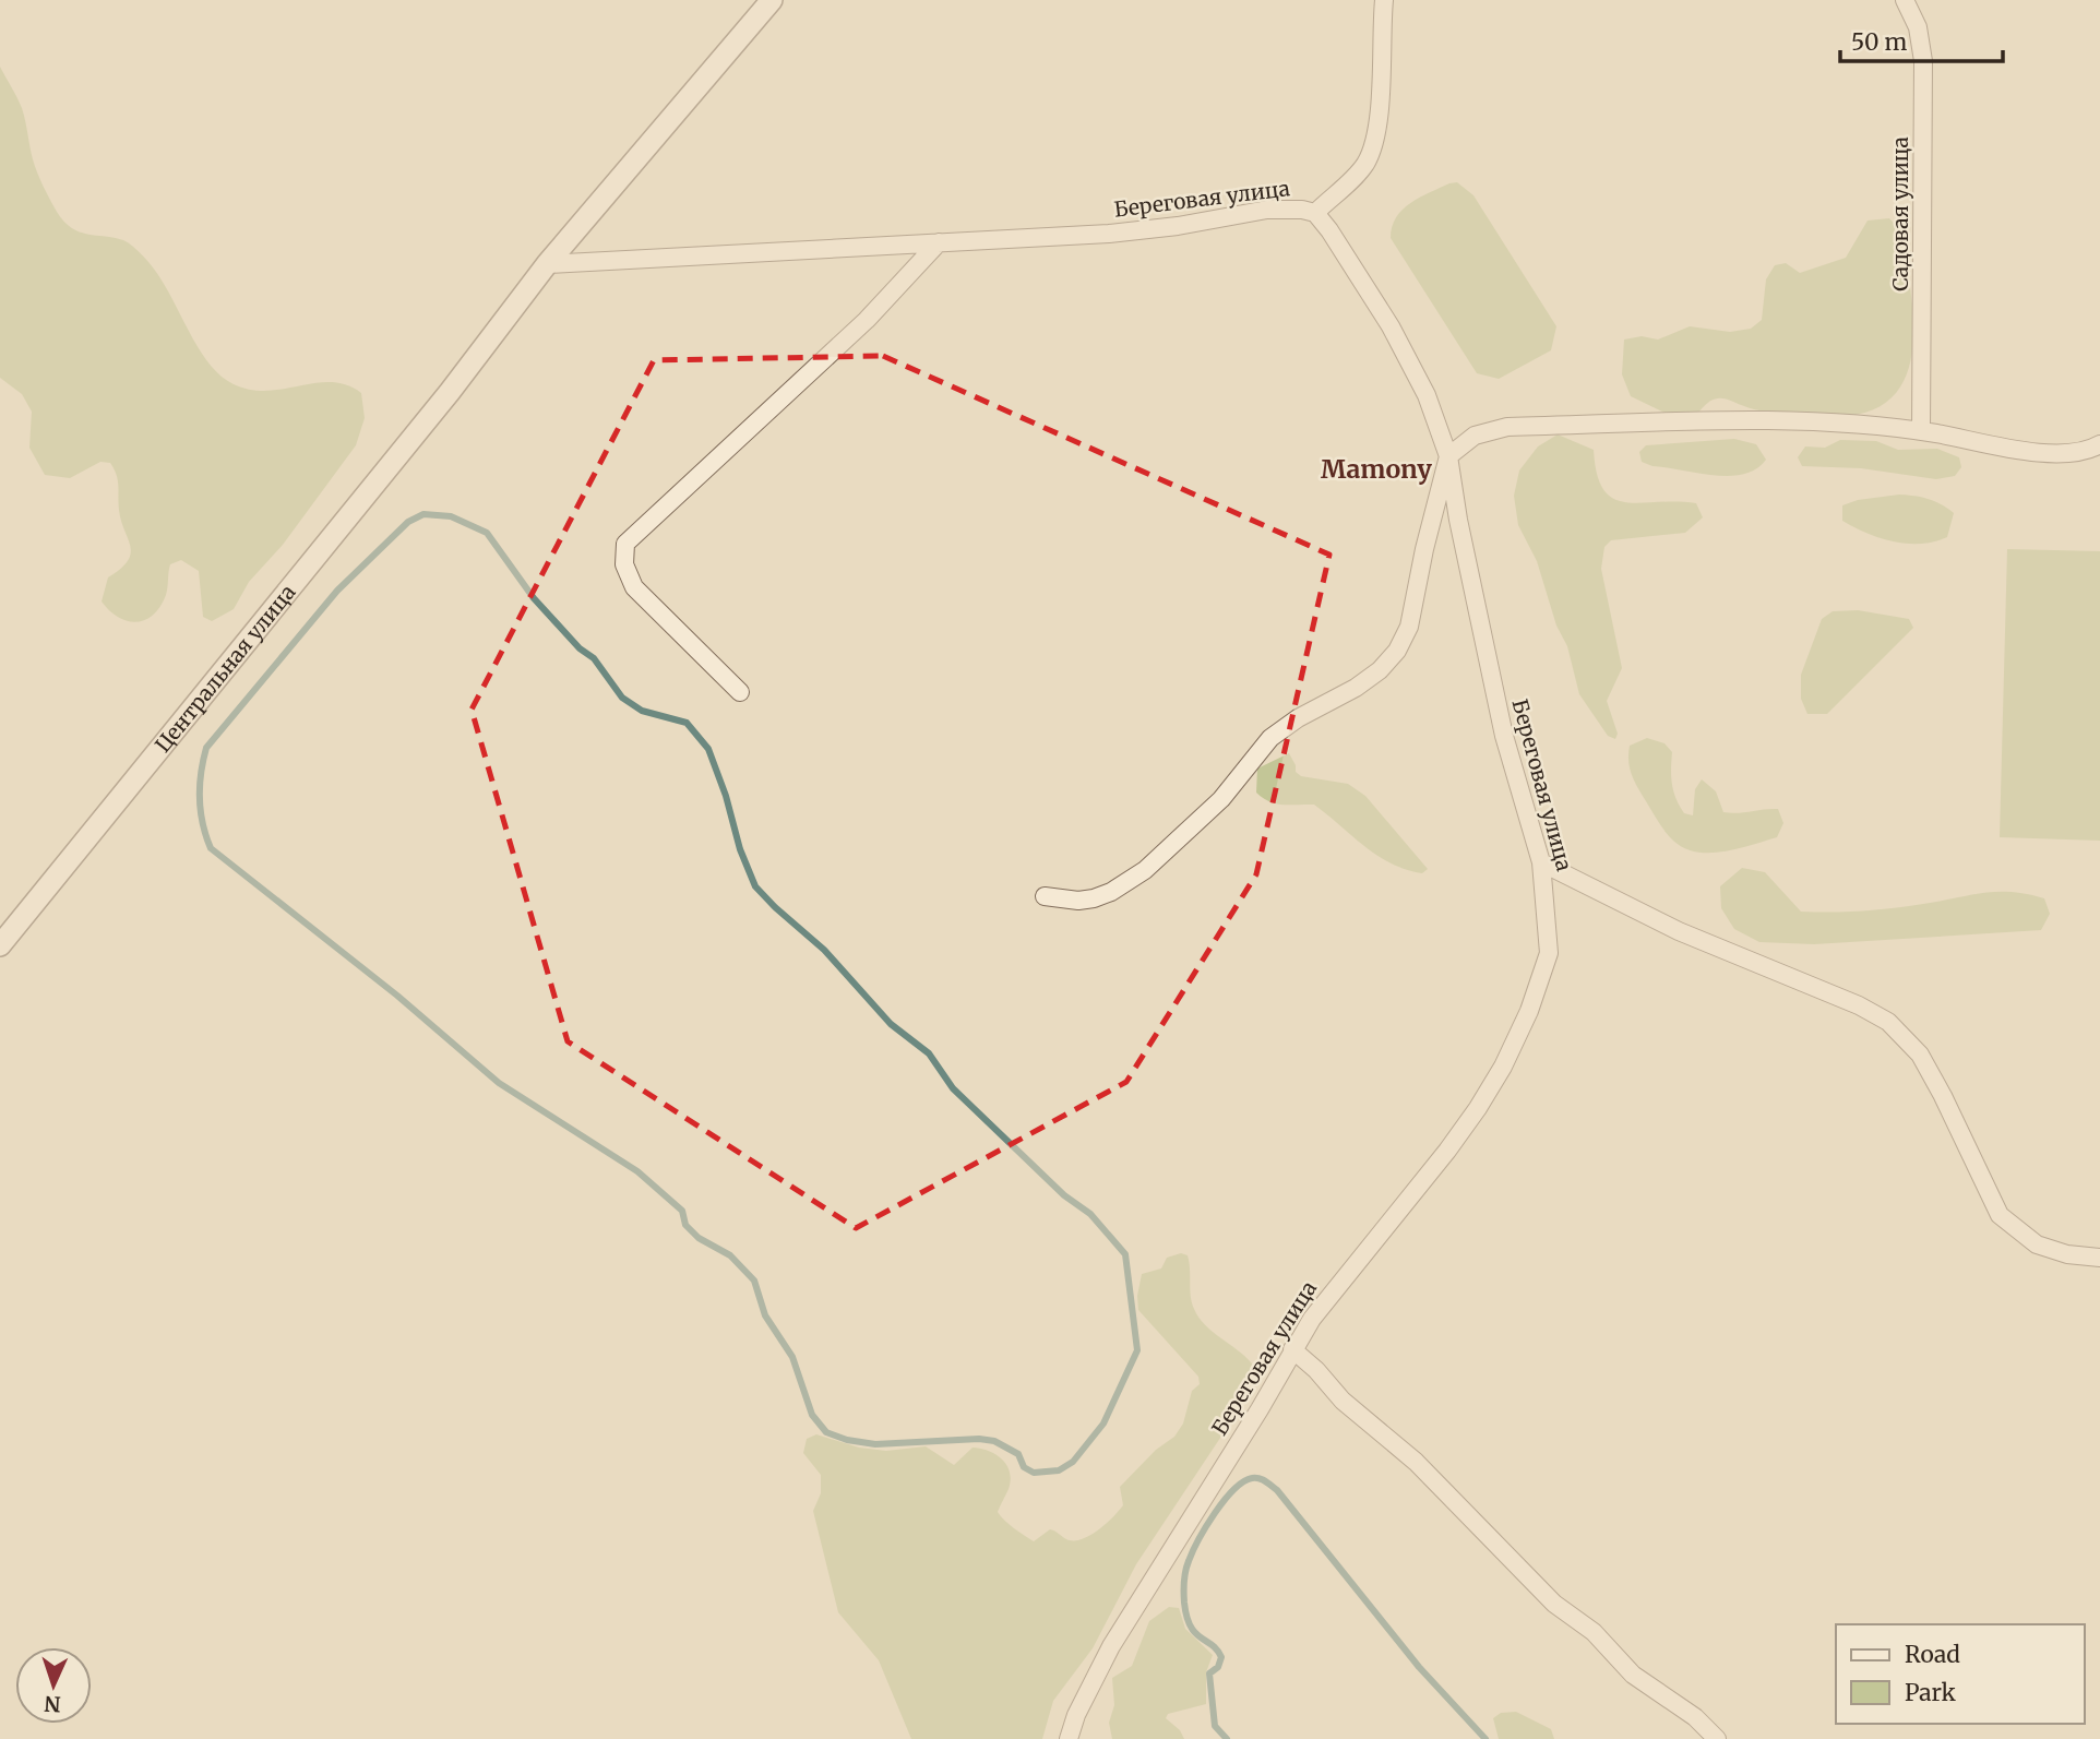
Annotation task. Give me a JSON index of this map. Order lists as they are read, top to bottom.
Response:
{
  "streets": {
    "street": ["Береговая улица", "Садовая улица", "Центральная улица"]
  },
  "crossings": [
    ["Береговая улица", "Центральная улица"]
  ],
  "districts": ["Mamony"],
  "legend": ["Road", "Park"],
  "scale_bar": "50 m",
  "north": "bottom"
}
